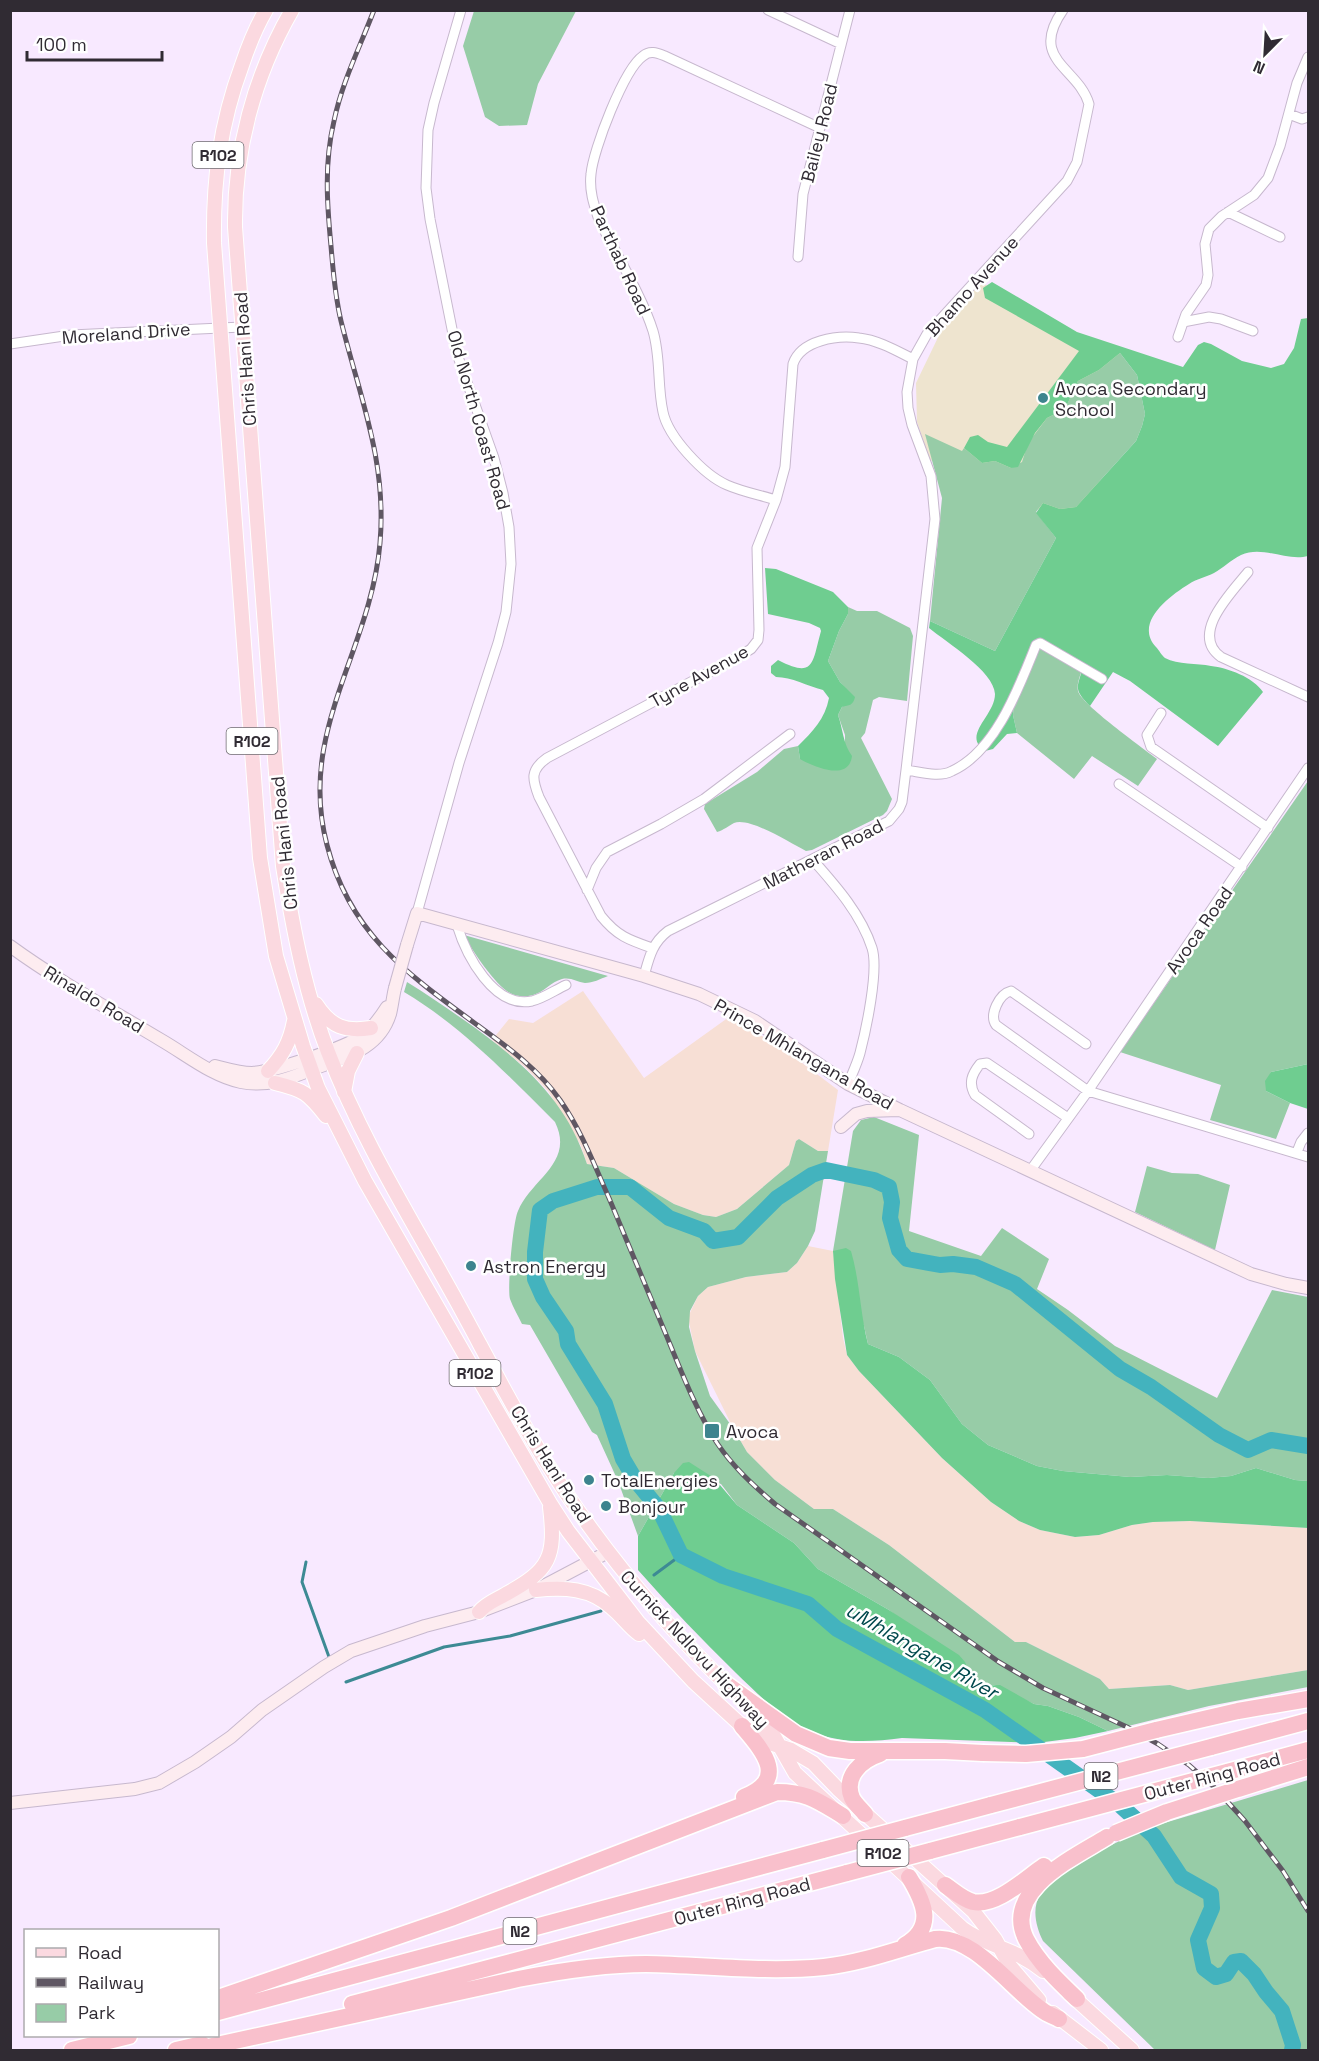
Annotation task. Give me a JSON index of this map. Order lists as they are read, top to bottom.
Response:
{
  "streets": {
    "highway": ["N2", "Outer Ring Road"],
    "main road": ["R102", "Chris Hani Road", "Curnick Ndlovu Highway"],
    "street": [
      "Bailey Road",
      "Parthab Road",
      "Bhamo Avenue",
      "Moreland Drive",
      "Old North Coast Road",
      "Tyne Avenue",
      "Matheran Road",
      "Avoca Road",
      "Rinaldo Road",
      "Prince Mhlangana Road"
    ]
  },
  "crossings": [
    ["Bailey Road", "Parthab Road"],
    ["Parthab Road", "Tyne Avenue"],
    ["Bhamo Avenue", "Tyne Avenue"],
    ["Bhamo Avenue", "Matheran Road"],
    ["Moreland Drive", "Chris Hani Road"],
    ["Chris Hani Road", "Old North Coast Road"],
    ["Chris Hani Road", "Rinaldo Road"],
    ["Chris Hani Road", "Curnick Ndlovu Highway"],
    ["Old North Coast Road", "Rinaldo Road"],
    ["Old North Coast Road", "Prince Mhlangana Road"],
    ["Tyne Avenue", "Matheran Road"],
    ["Avoca Road", "Prince Mhlangana Road"]
  ],
  "water": ["uMhlangane River"],
  "places": {
    "other": [
      "Avoca Secondary School",
      "Astron Energy",
      "TotalEnergies",
      "Bonjour"
    ],
    "transit": ["Avoca"]
  },
  "legend": ["Road", "Railway", "Park"],
  "scale_bar": "100 m",
  "north": "bottom left"
}
